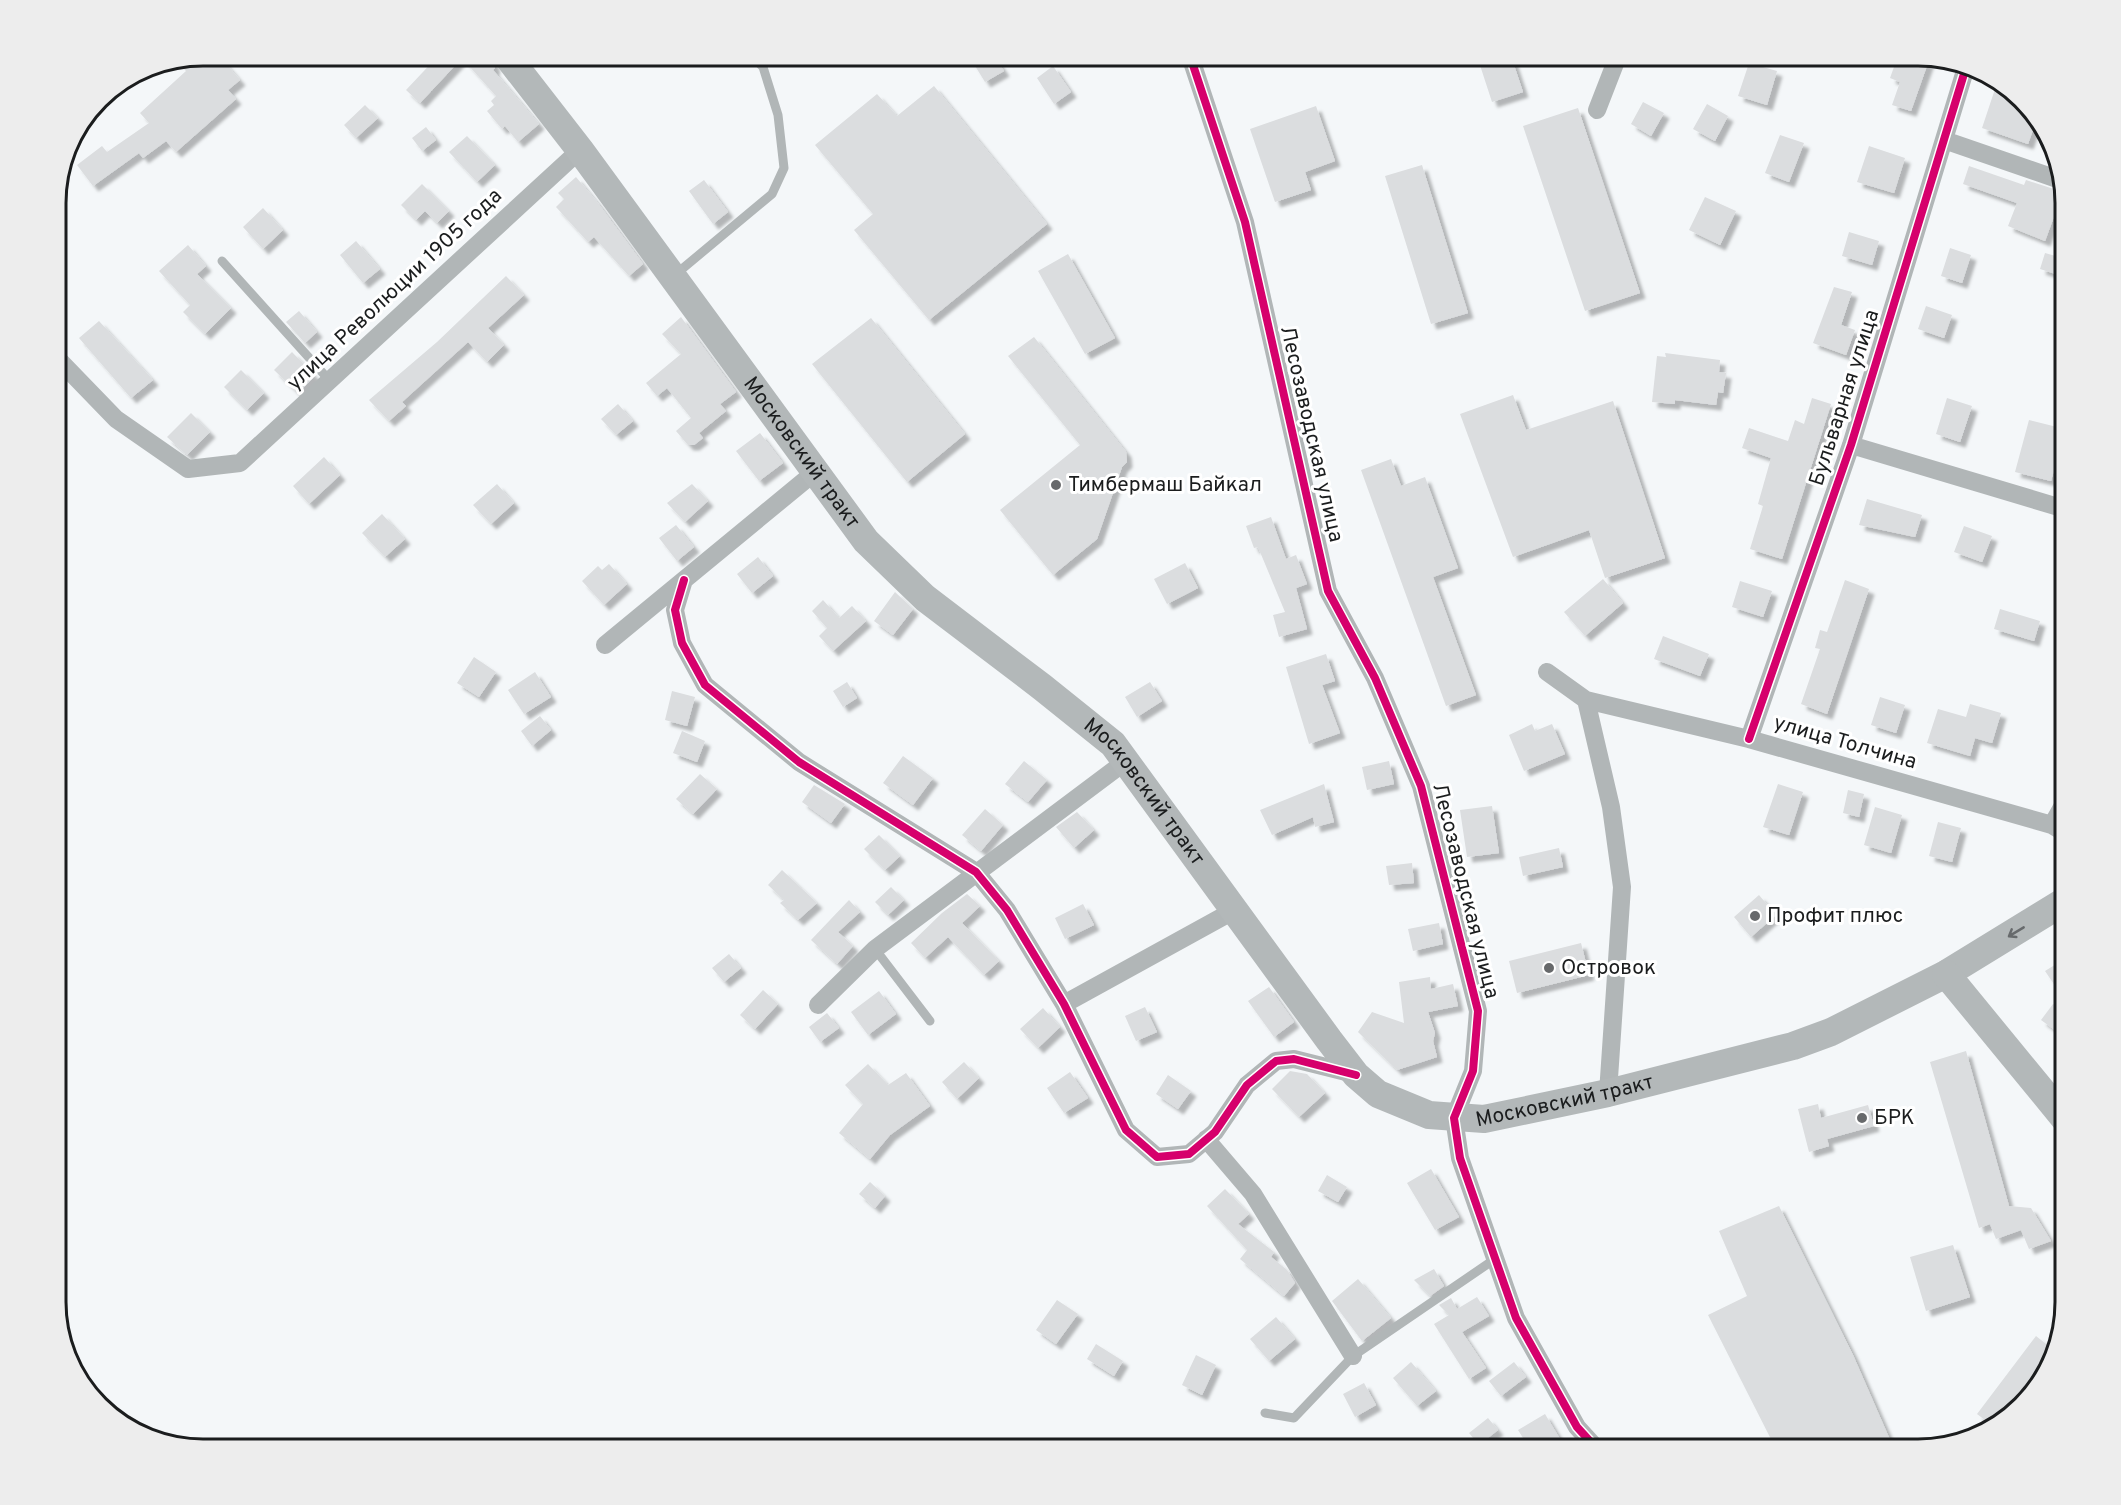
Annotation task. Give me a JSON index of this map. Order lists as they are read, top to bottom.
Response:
{
  "streets": {
    "main road": ["Московский тракт"],
    "street": [
      "улица Революции 1905 года",
      "Бульварная улица",
      "Лесозаводская улица",
      "улица Толчина"
    ]
  },
  "crossings": [
    ["улица Революции 1905 года", "Московский тракт"],
    ["Бульварная улица", "улица Толчина"],
    ["Лесозаводская улица", "Московский тракт"]
  ],
  "places": [
    "Тимбермаш Байкал",
    "Профит плюс",
    "Островок",
    "БРК"
  ]
}
